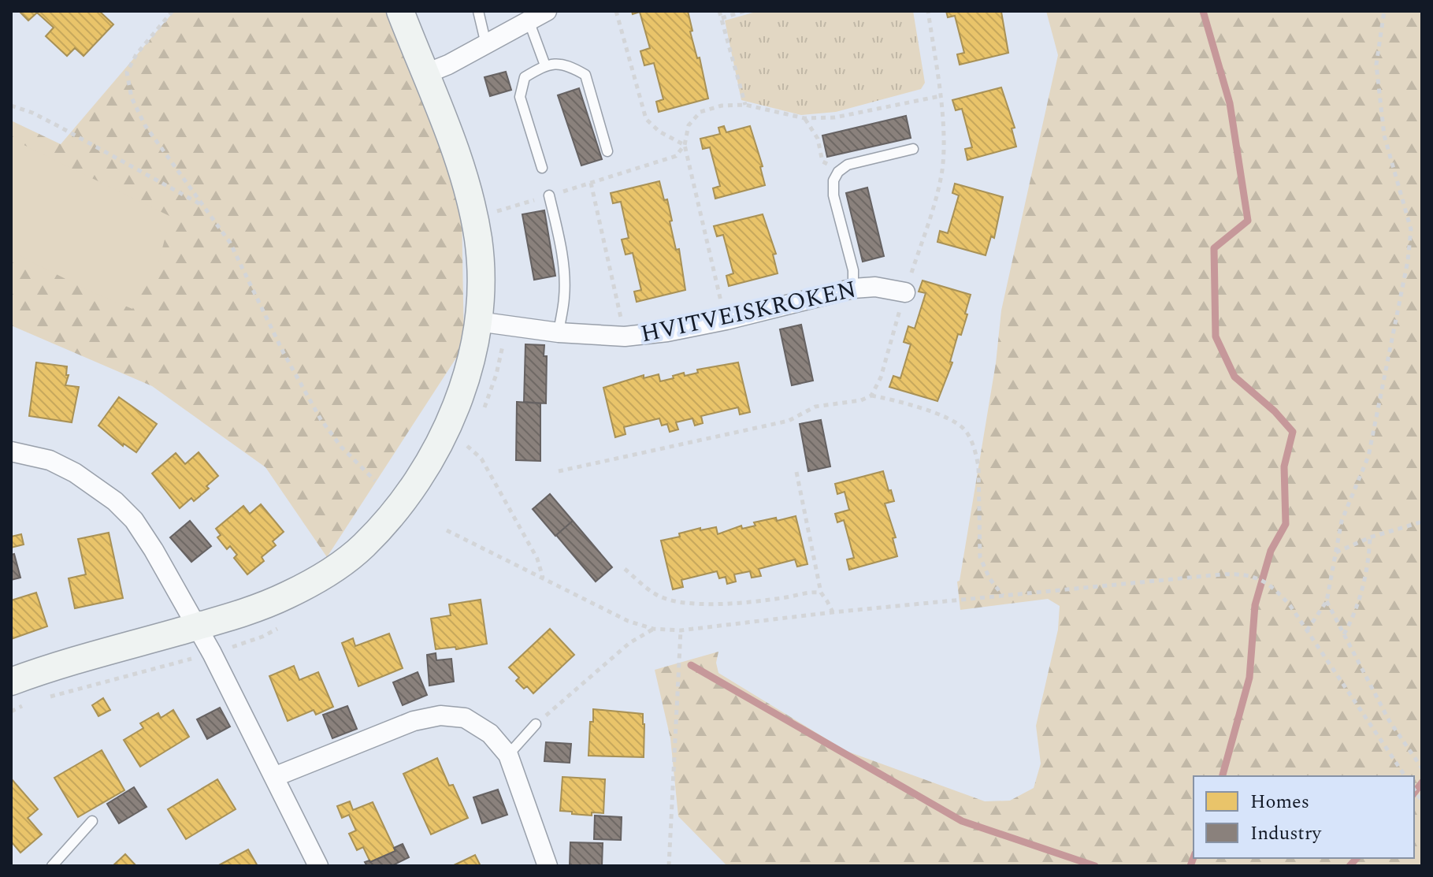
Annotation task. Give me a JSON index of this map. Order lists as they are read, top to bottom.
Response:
{
  "streets": {
    "street": ["HVITVEISKROKEN"]
  },
  "legend": ["Homes", "Industry"]
}
